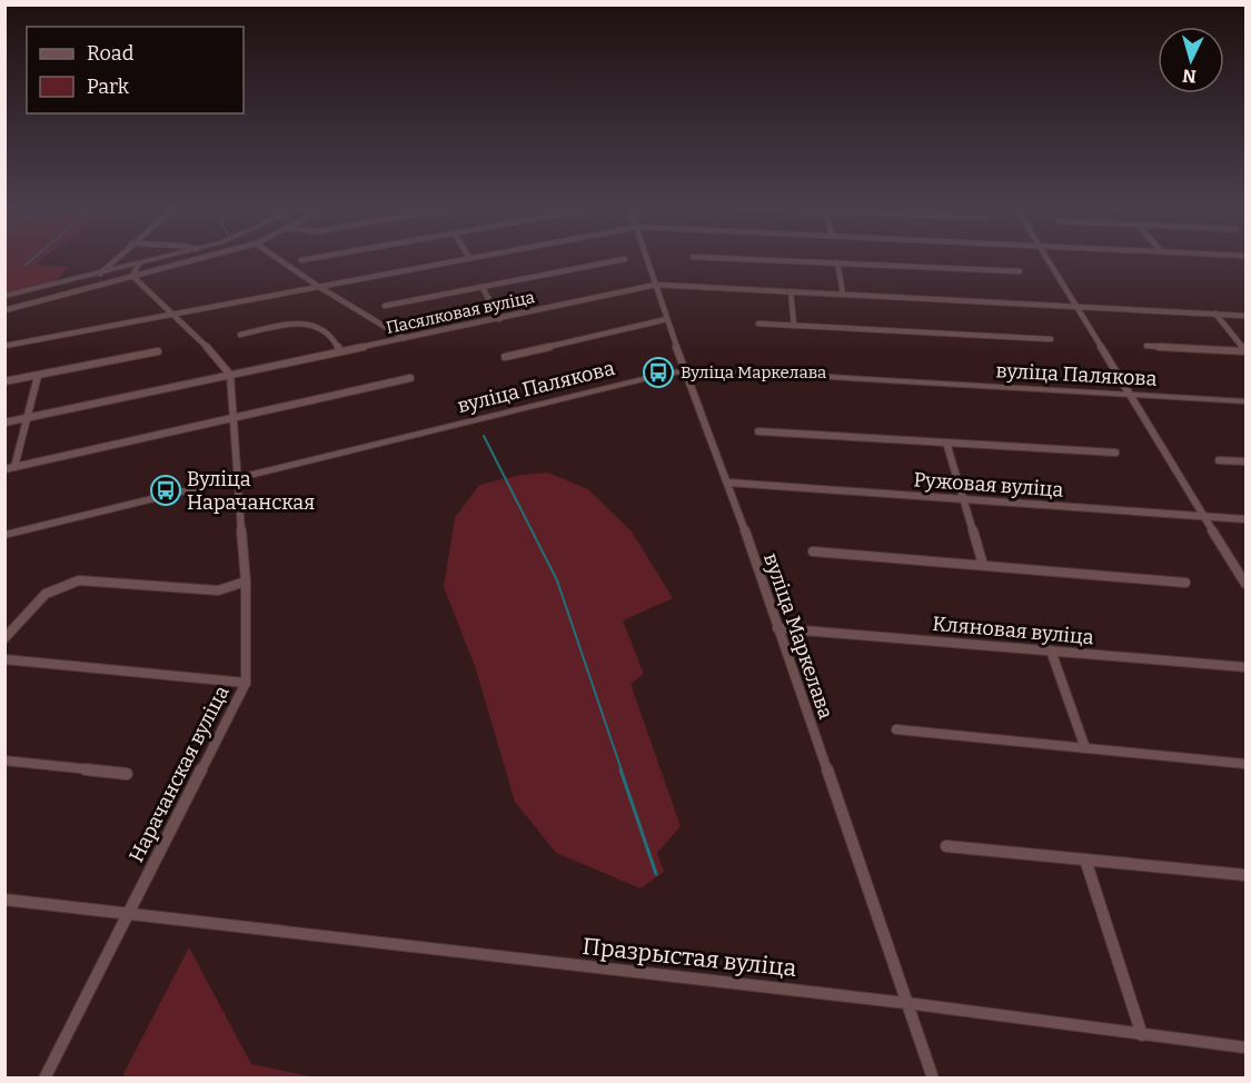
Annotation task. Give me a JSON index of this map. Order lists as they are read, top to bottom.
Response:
{
  "streets": {
    "street": [
      "Пасялковая вуліца",
      "вуліца Палякова",
      "Ружовая вуліца",
      "Кляновая вуліца",
      "вуліца Маркелава",
      "Нарачанская вуліца",
      "Празрыстая вуліца"
    ]
  },
  "crossings": [
    ["Пасялковая вуліца", "вуліца Маркелава"],
    ["Пасялковая вуліца", "Нарачанская вуліца"],
    ["вуліца Палякова", "вуліца Маркелава"],
    ["вуліца Палякова", "Нарачанская вуліца"],
    ["Ружовая вуліца", "вуліца Маркелава"],
    ["Кляновая вуліца", "вуліца Маркелава"],
    ["вуліца Маркелава", "Празрыстая вуліца"],
    ["Нарачанская вуліца", "Празрыстая вуліца"]
  ],
  "places": {
    "bus stop": ["Вуліца Маркелава", "Вуліца Нарачанская"]
  },
  "legend": ["Road", "Park"],
  "north": "bottom"
}
